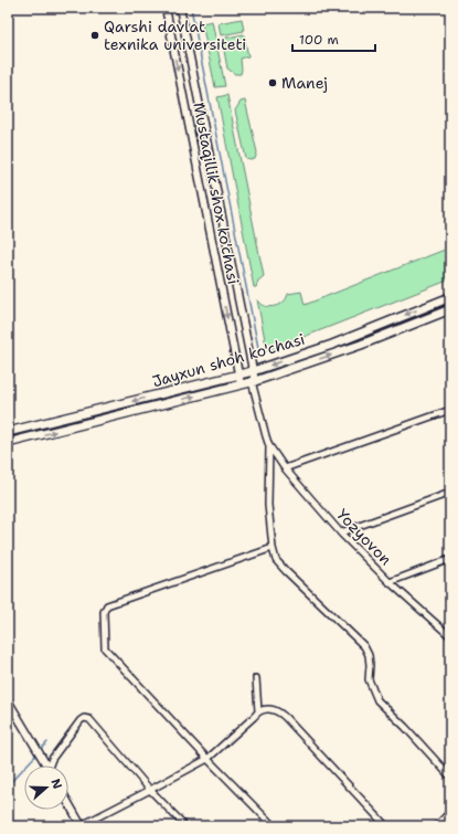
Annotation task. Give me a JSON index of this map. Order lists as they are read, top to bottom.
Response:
{
  "streets": {
    "highway": ["Jayxun shoh ko'chasi"],
    "main road": ["Mustaqillik shox ko'chasi"],
    "street": ["Yozyovon"]
  },
  "crossings": [
    ["Mustaqillik shox ko'chasi", "Jayxun shoh ko'chasi"]
  ],
  "places": ["Qarshi davlat texnika universiteti", "Manej"],
  "scale_bar": "100 m",
  "north": "right"
}
